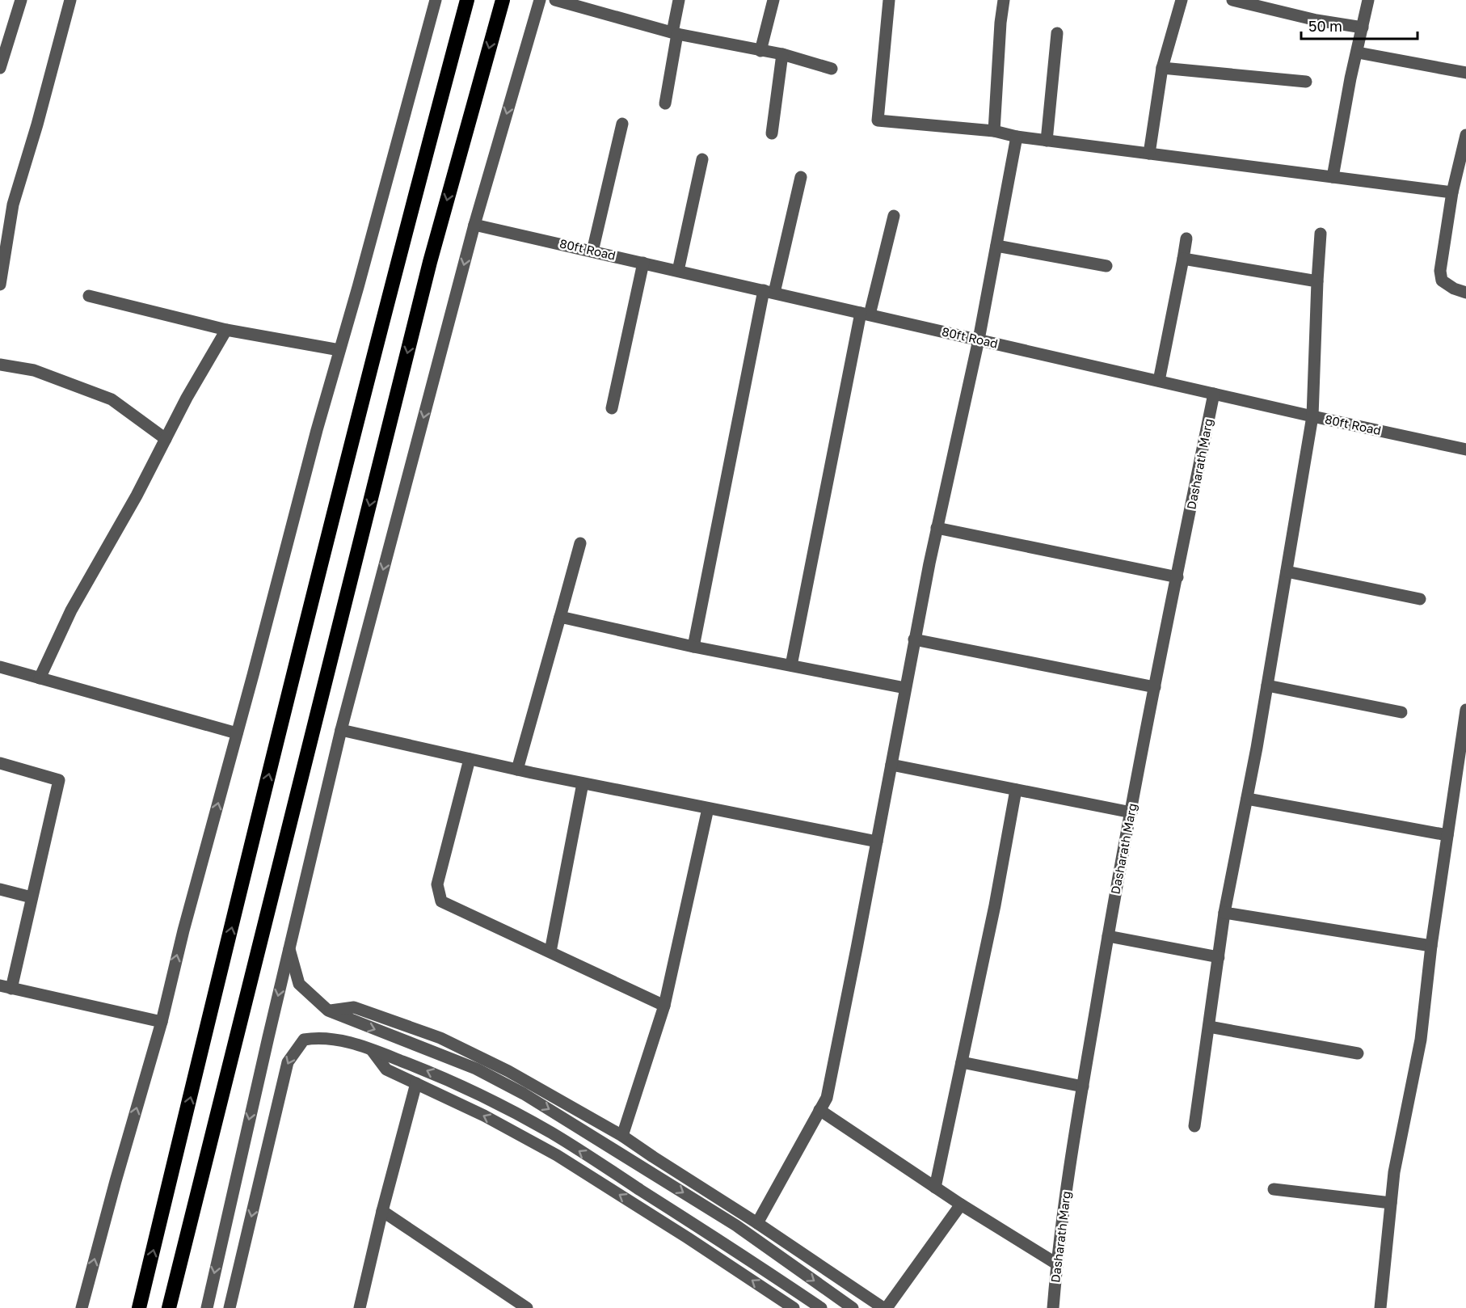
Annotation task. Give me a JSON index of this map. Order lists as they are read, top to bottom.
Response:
{
  "streets": {
    "street": ["80ft Road", "Dasharath Marg"]
  },
  "crossings": [
    ["80ft Road", "Dasharath Marg"]
  ],
  "scale_bar": "50 m"
}
